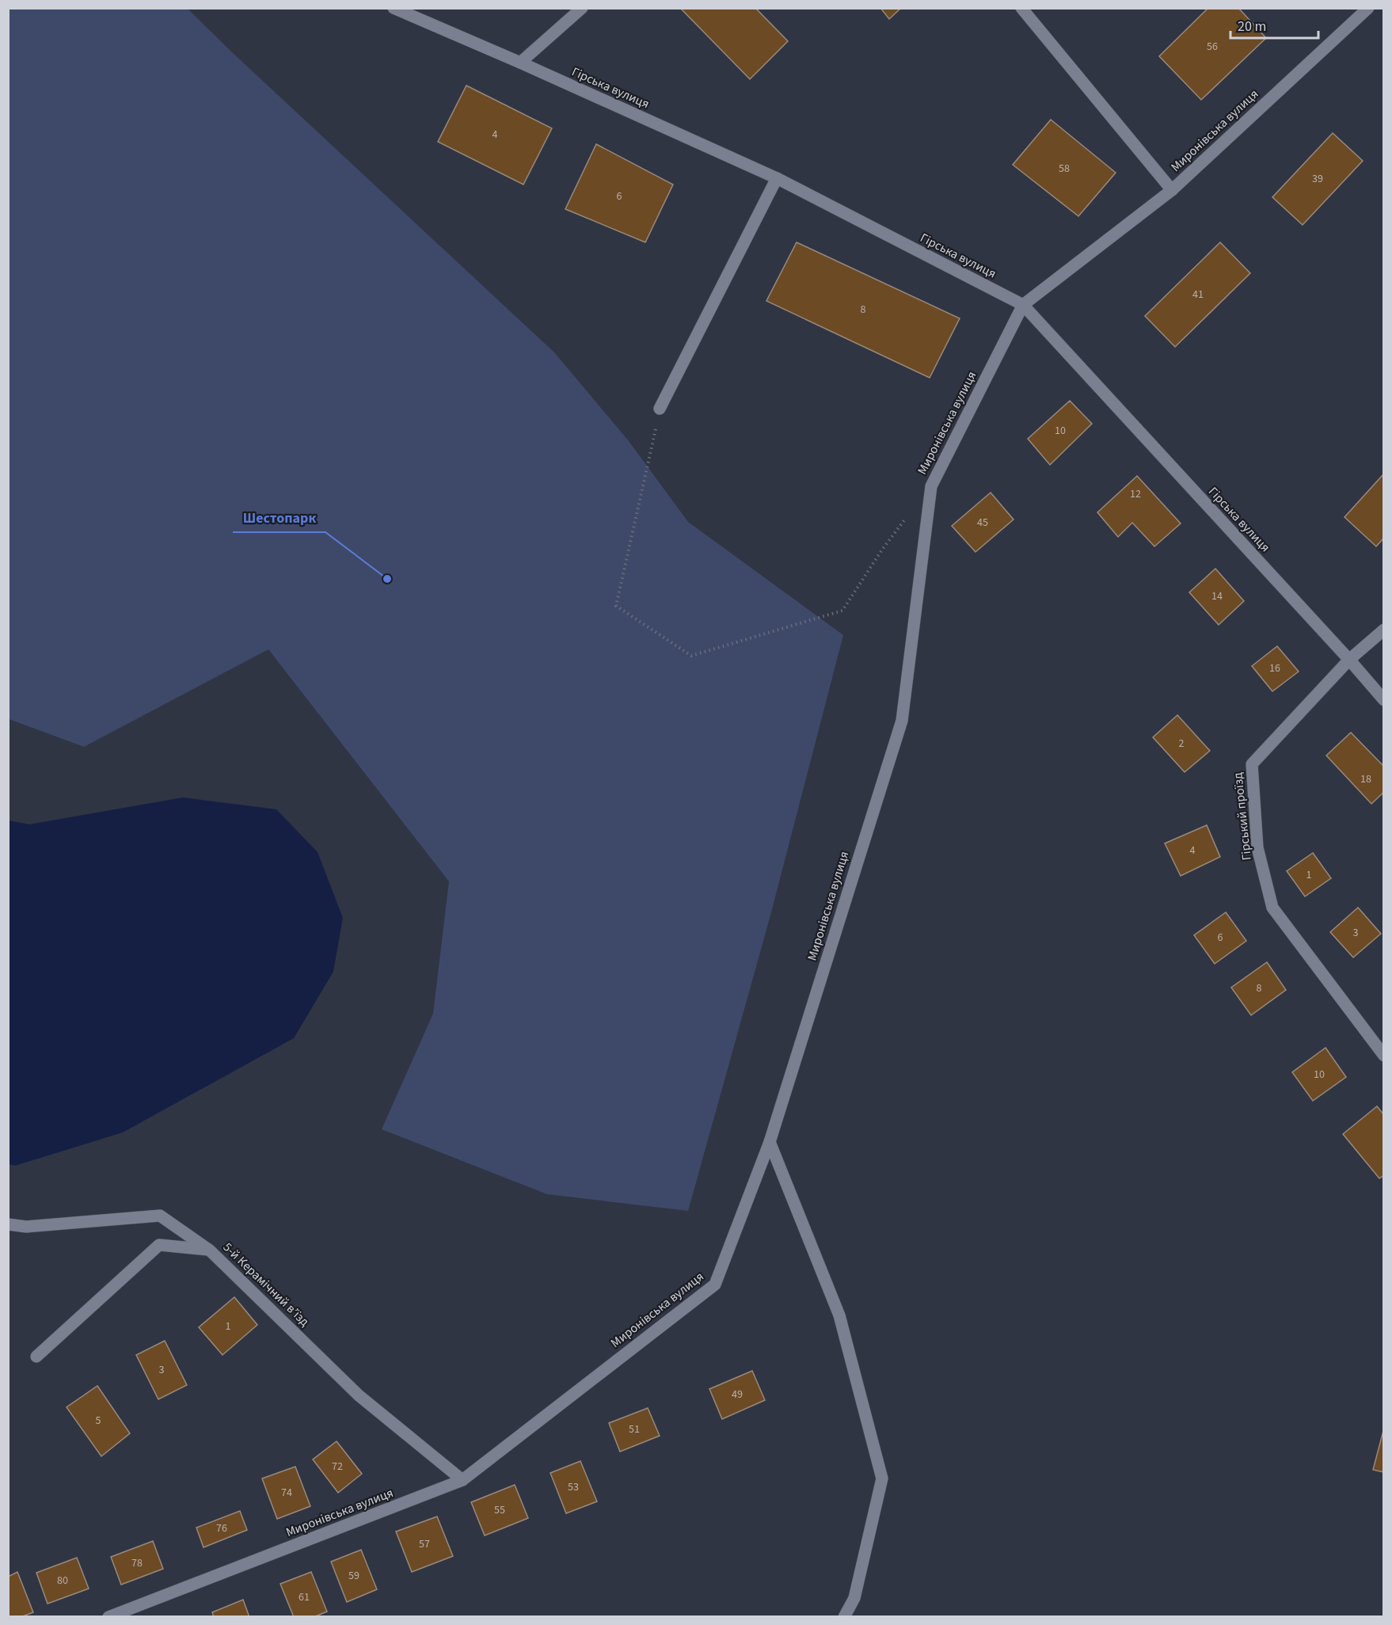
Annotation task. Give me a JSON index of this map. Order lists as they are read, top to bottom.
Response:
{
  "streets": {
    "street": [
      "Гірська вулиця",
      "Миронівська вулиця",
      "Гірський проїзд",
      "5-й Керамічний в’їзд"
    ]
  },
  "crossings": [
    ["Гірська вулиця", "Миронівська вулиця"],
    ["Гірська вулиця", "Гірський проїзд"],
    ["Миронівська вулиця", "5-й Керамічний в’їзд"]
  ],
  "places": ["Шестопарк"],
  "house_numbers": [
    "56",
    "4",
    "58",
    "39",
    "6",
    "41",
    "8",
    "10",
    "12",
    "45",
    "14",
    "16",
    "2",
    "18",
    "4",
    "1",
    "3",
    "6",
    "8",
    "10",
    "1",
    "3",
    "49",
    "5",
    "51",
    "72",
    "53",
    "74",
    "55",
    "76",
    "57",
    "78",
    "59",
    "80",
    "61"
  ],
  "scale_bar": "20 m"
}
